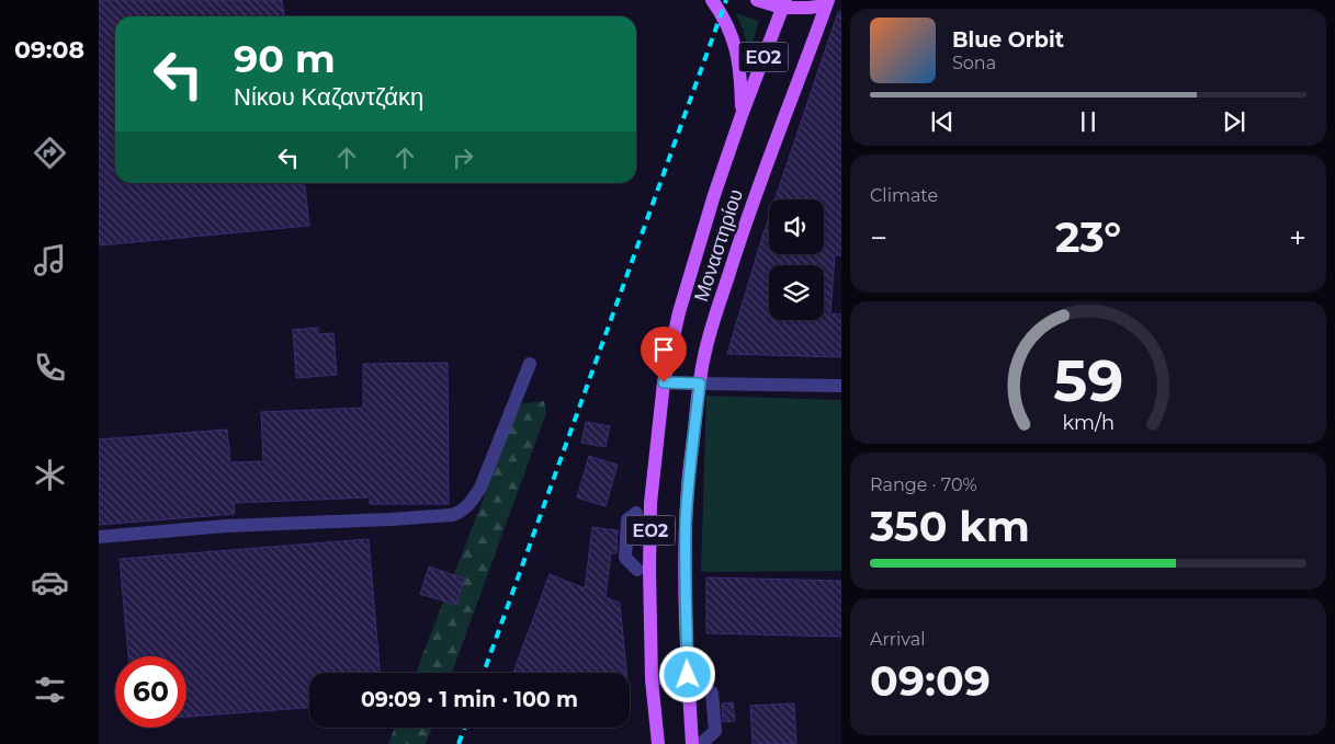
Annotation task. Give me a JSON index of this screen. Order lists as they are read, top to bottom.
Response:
{
  "streets": {
    "main road": ["ΕΟ2", "Μοναστηρίου"]
  },
  "page": {
    "tabs": "09:08",
    "turn": ["90 m", "Νίκου Καζαντζάκη"],
    "song": ["Blue Orbit", "Sona"],
    "tile": [
      "Climate",
      ["Range · 70%", "350 km"],
      ["Arrival", "09:09"]
    ],
    "heat": ["−", "23°", "+"],
    "limit": "60",
    "trip": "09:09 · 1 min · 100 m",
    "gauge": ["59", "km/h"]
  }
}
